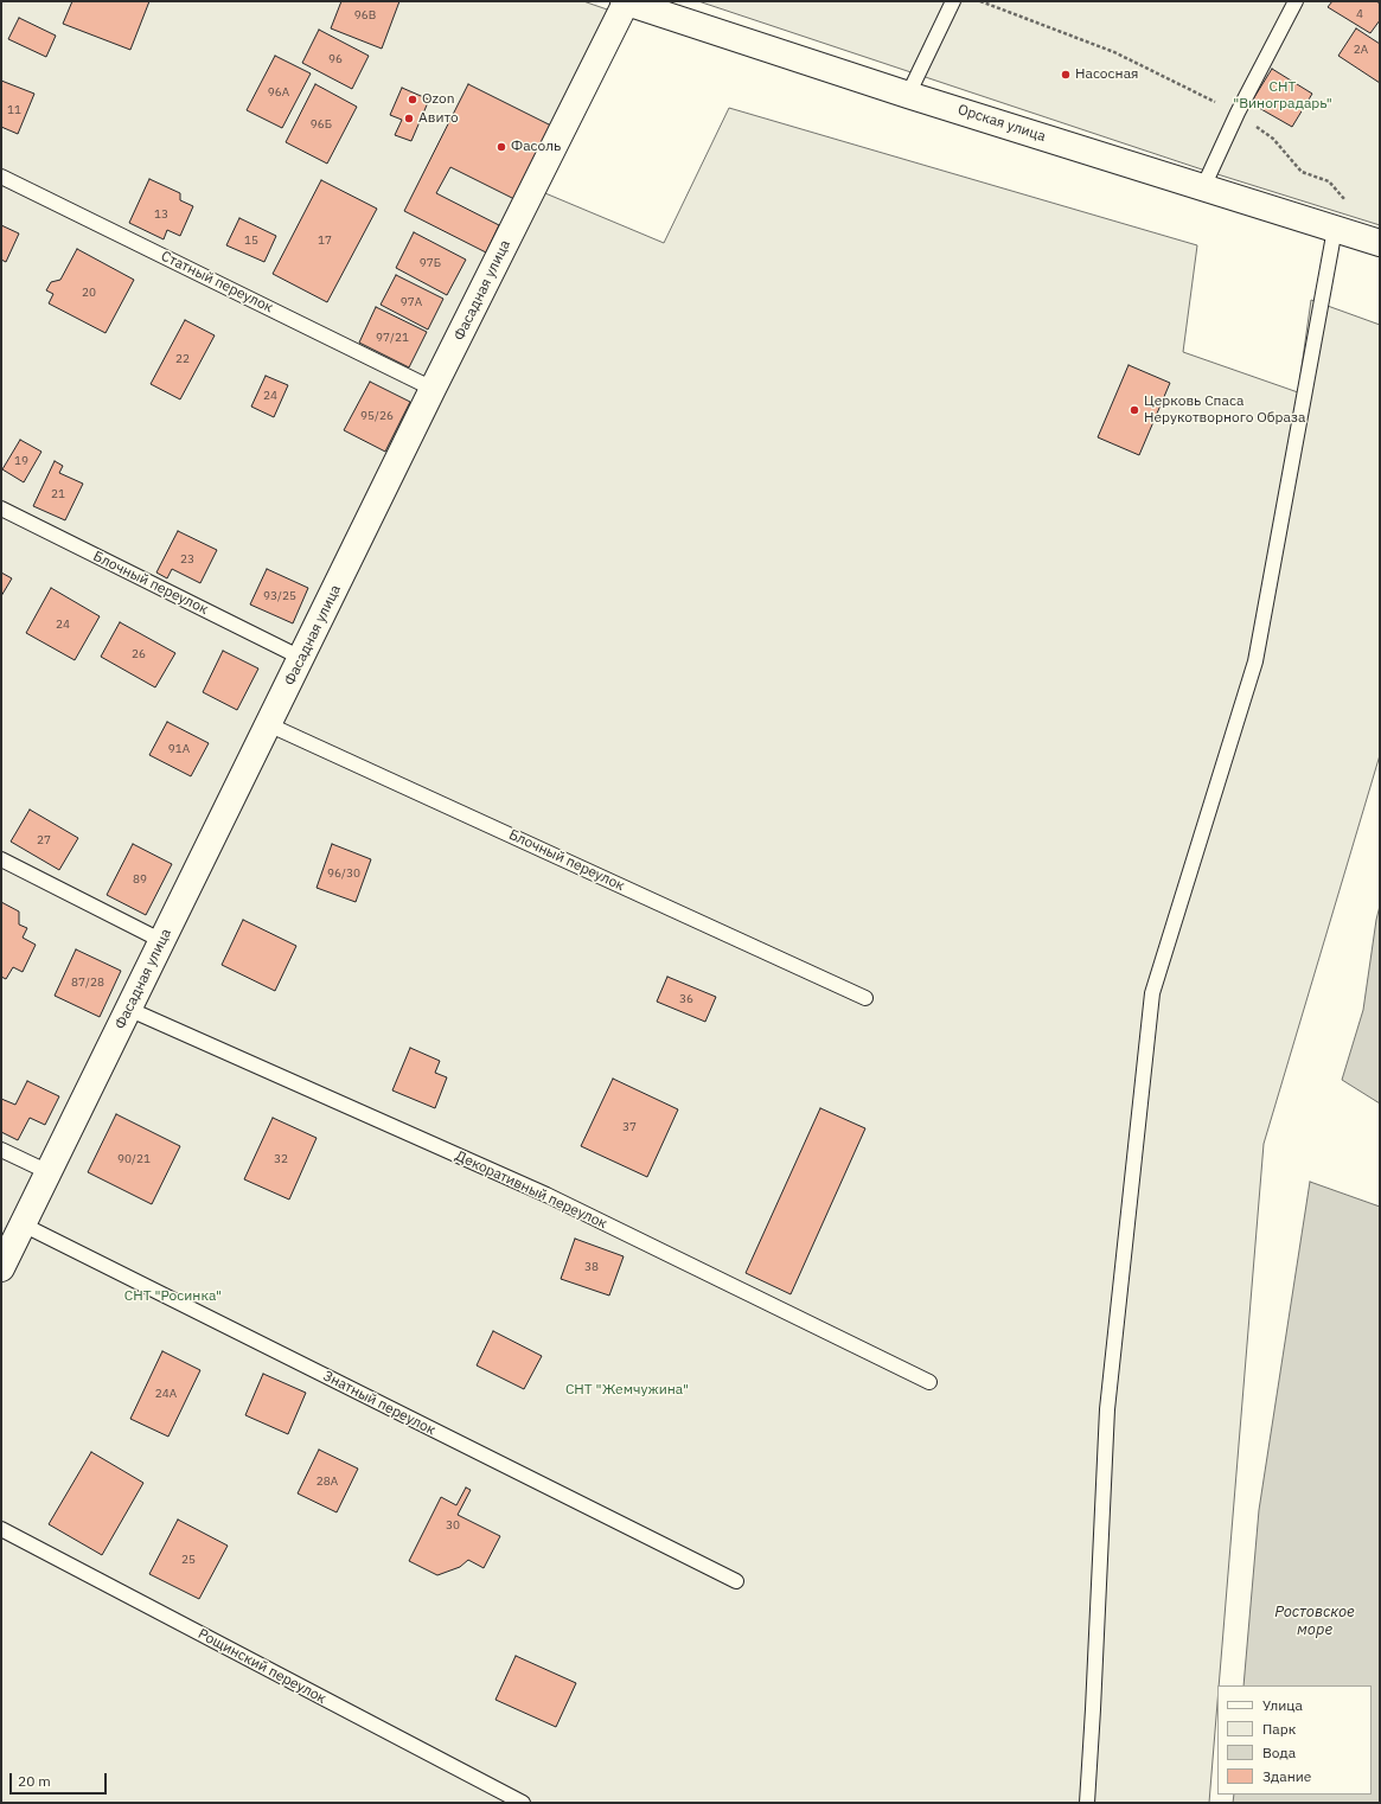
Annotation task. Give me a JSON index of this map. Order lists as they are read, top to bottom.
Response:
{
  "streets": {
    "street": ["Орская улица", "Фасадная улица"],
    "lane": [
      "Статный переулок",
      "Блочный переулок",
      "Декоративный переулок",
      "Знатный переулок",
      "Рощинский переулок"
    ]
  },
  "crossings": [
    ["Орская улица", "Фасадная улица"],
    ["Статный переулок", "Фасадная улица"],
    ["Фасадная улица", "Блочный переулок"],
    ["Фасадная улица", "Декоративный переулок"],
    ["Фасадная улица", "Знатный переулок"]
  ],
  "water": ["Ростовское море"],
  "parks": ["СНТ \"Виноградарь\"", "СНТ \"Росинка\"", "СНТ \"Жемчужина\""],
  "places": [
    "Насосная",
    "Ozon",
    "Авито",
    "Фасоль",
    "Церковь Спаса Нерукотворного Образа"
  ],
  "house_numbers": [
    "4",
    "96В",
    "2А",
    "96",
    "96А",
    "11",
    "96Б",
    "13",
    "15",
    "17",
    "97Б",
    "20",
    "97А",
    "97/21",
    "22",
    "24",
    "95/26",
    "19",
    "21",
    "23",
    "93/25",
    "24",
    "26",
    "91А",
    "27",
    "96/30",
    "89",
    "87/28",
    "36",
    "37",
    "90/21",
    "32",
    "38",
    "24А",
    "28А",
    "30",
    "25"
  ],
  "legend": [
    "Улица",
    "Парк",
    "Вода",
    "Здание"
  ],
  "scale_bar": "20 m"
}
